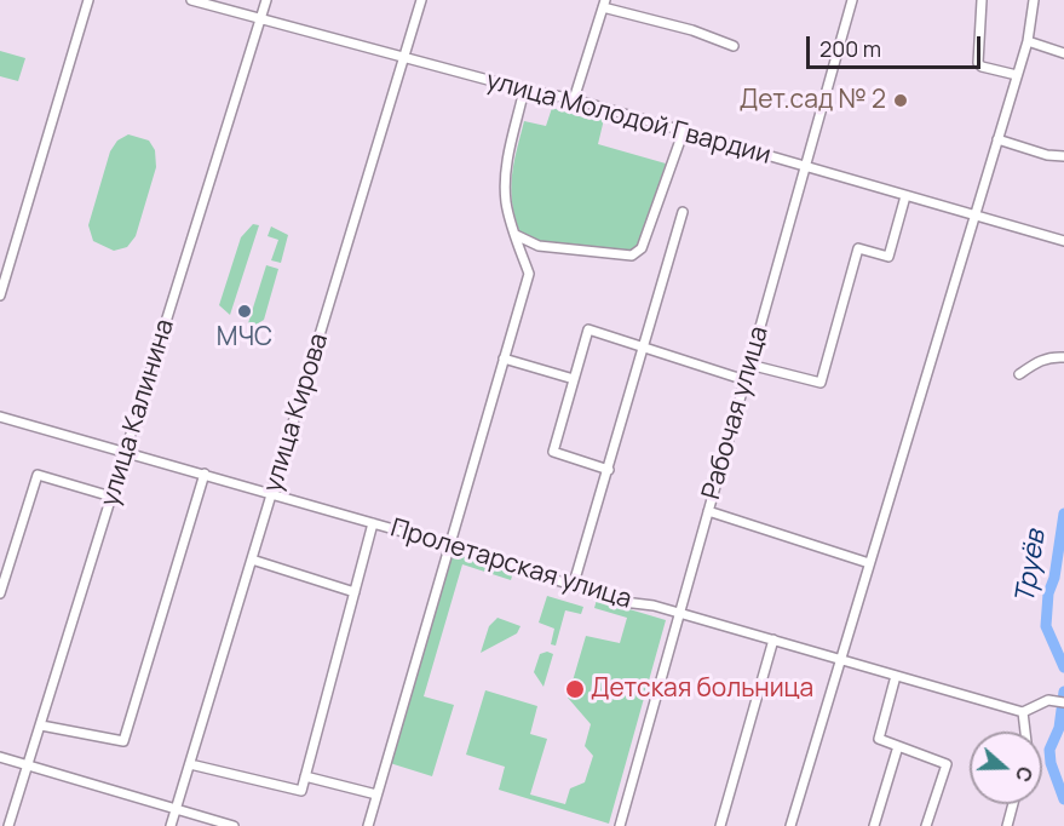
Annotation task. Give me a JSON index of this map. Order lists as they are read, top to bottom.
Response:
{
  "streets": {
    "street": [
      "улица Молодой Гвардии",
      "улица Калинина",
      "улица Кирова",
      "Рабочая улица",
      "Пролетарская улица"
    ]
  },
  "crossings": [
    ["улица Молодой Гвардии", "улица Калинина"],
    ["улица Молодой Гвардии", "улица Кирова"],
    ["улица Молодой Гвардии", "Рабочая улица"],
    ["улица Калинина", "Пролетарская улица"],
    ["улица Кирова", "Пролетарская улица"],
    ["Рабочая улица", "Пролетарская улица"]
  ],
  "water": ["Труёв"],
  "places": ["Дет.сад № 2", "МЧС", "Детская больница"],
  "scale_bar": "200 m",
  "north": "right"
}
